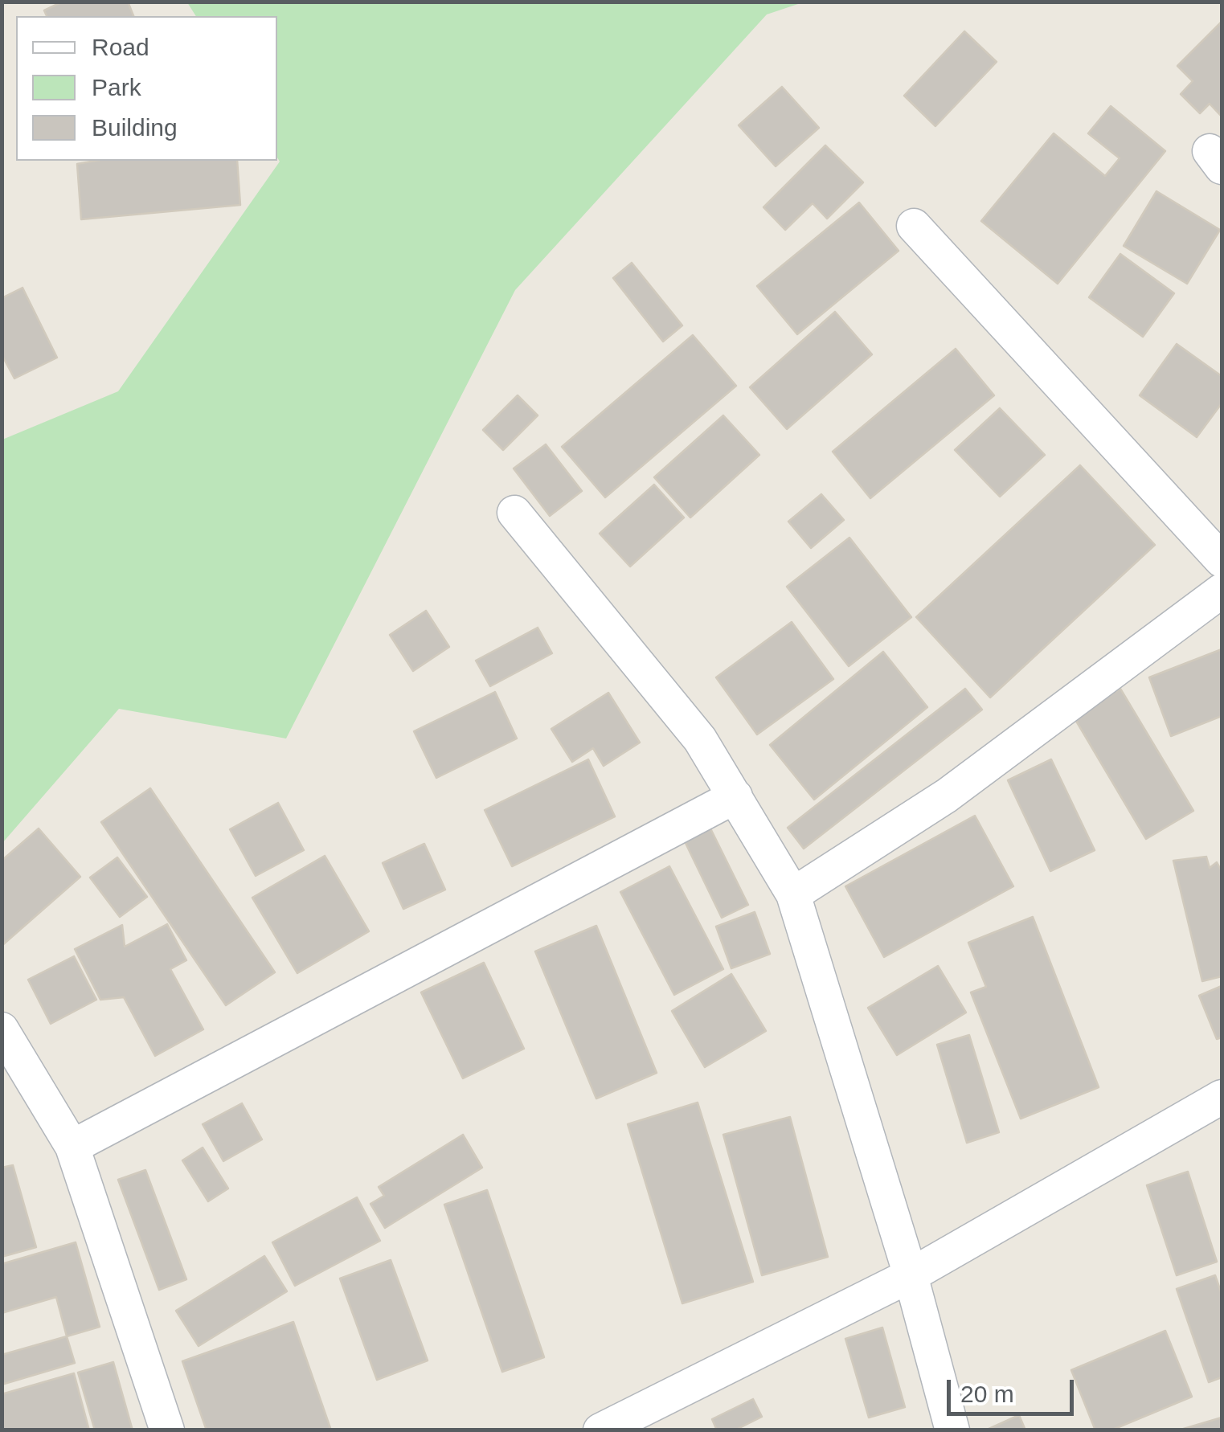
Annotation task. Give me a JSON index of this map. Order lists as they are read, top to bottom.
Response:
{
  "legend": ["Road", "Park", "Building"],
  "scale_bar": "20 m"
}
